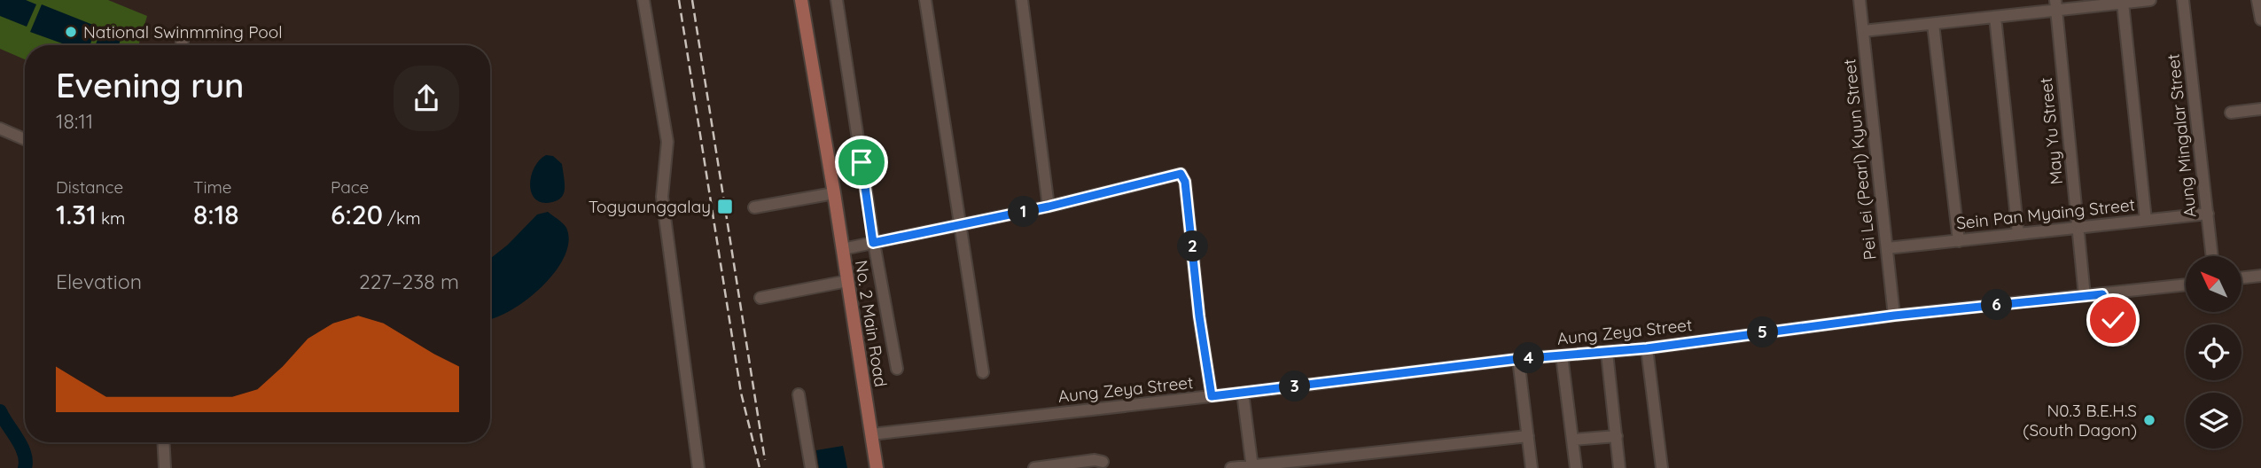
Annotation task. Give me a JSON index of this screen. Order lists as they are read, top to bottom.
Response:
{
  "streets": {
    "main road": ["No. 2 Main Road"],
    "street": [
      "May Yu Street",
      "Aung Mingalar Street",
      "Pei Lei (Pearl) Kyun Street",
      "Sein Pan Myaing Street",
      "Aung Zeya Street"
    ]
  },
  "crossings": [
    ["May Yu Street", "Sein Pan Myaing Street"],
    ["May Yu Street", "Aung Zeya Street"],
    ["Aung Mingalar Street", "Sein Pan Myaing Street"],
    ["Pei Lei (Pearl) Kyun Street", "Sein Pan Myaing Street"],
    ["Pei Lei (Pearl) Kyun Street", "Aung Zeya Street"],
    ["No. 2 Main Road", "Aung Zeya Street"]
  ],
  "places": {
    "other": ["National Swinmming Pool", "N0.3 B.E.H.S (South Dagon)"],
    "transit": ["Togyaunggalay"]
  },
  "north": "top left",
  "page": {
    "heading": ["Evening run", "18:11"],
    "stats": [
      ["Distance", "1.31 km"],
      ["Time", "8:18"],
      ["Pace", "6:20 /km"]
    ],
    "pins": [
      "1",
      "2",
      "6",
      "5",
      "4",
      "3"
    ],
    "chart": ["Elevation", "227–238 m"]
  }
}
